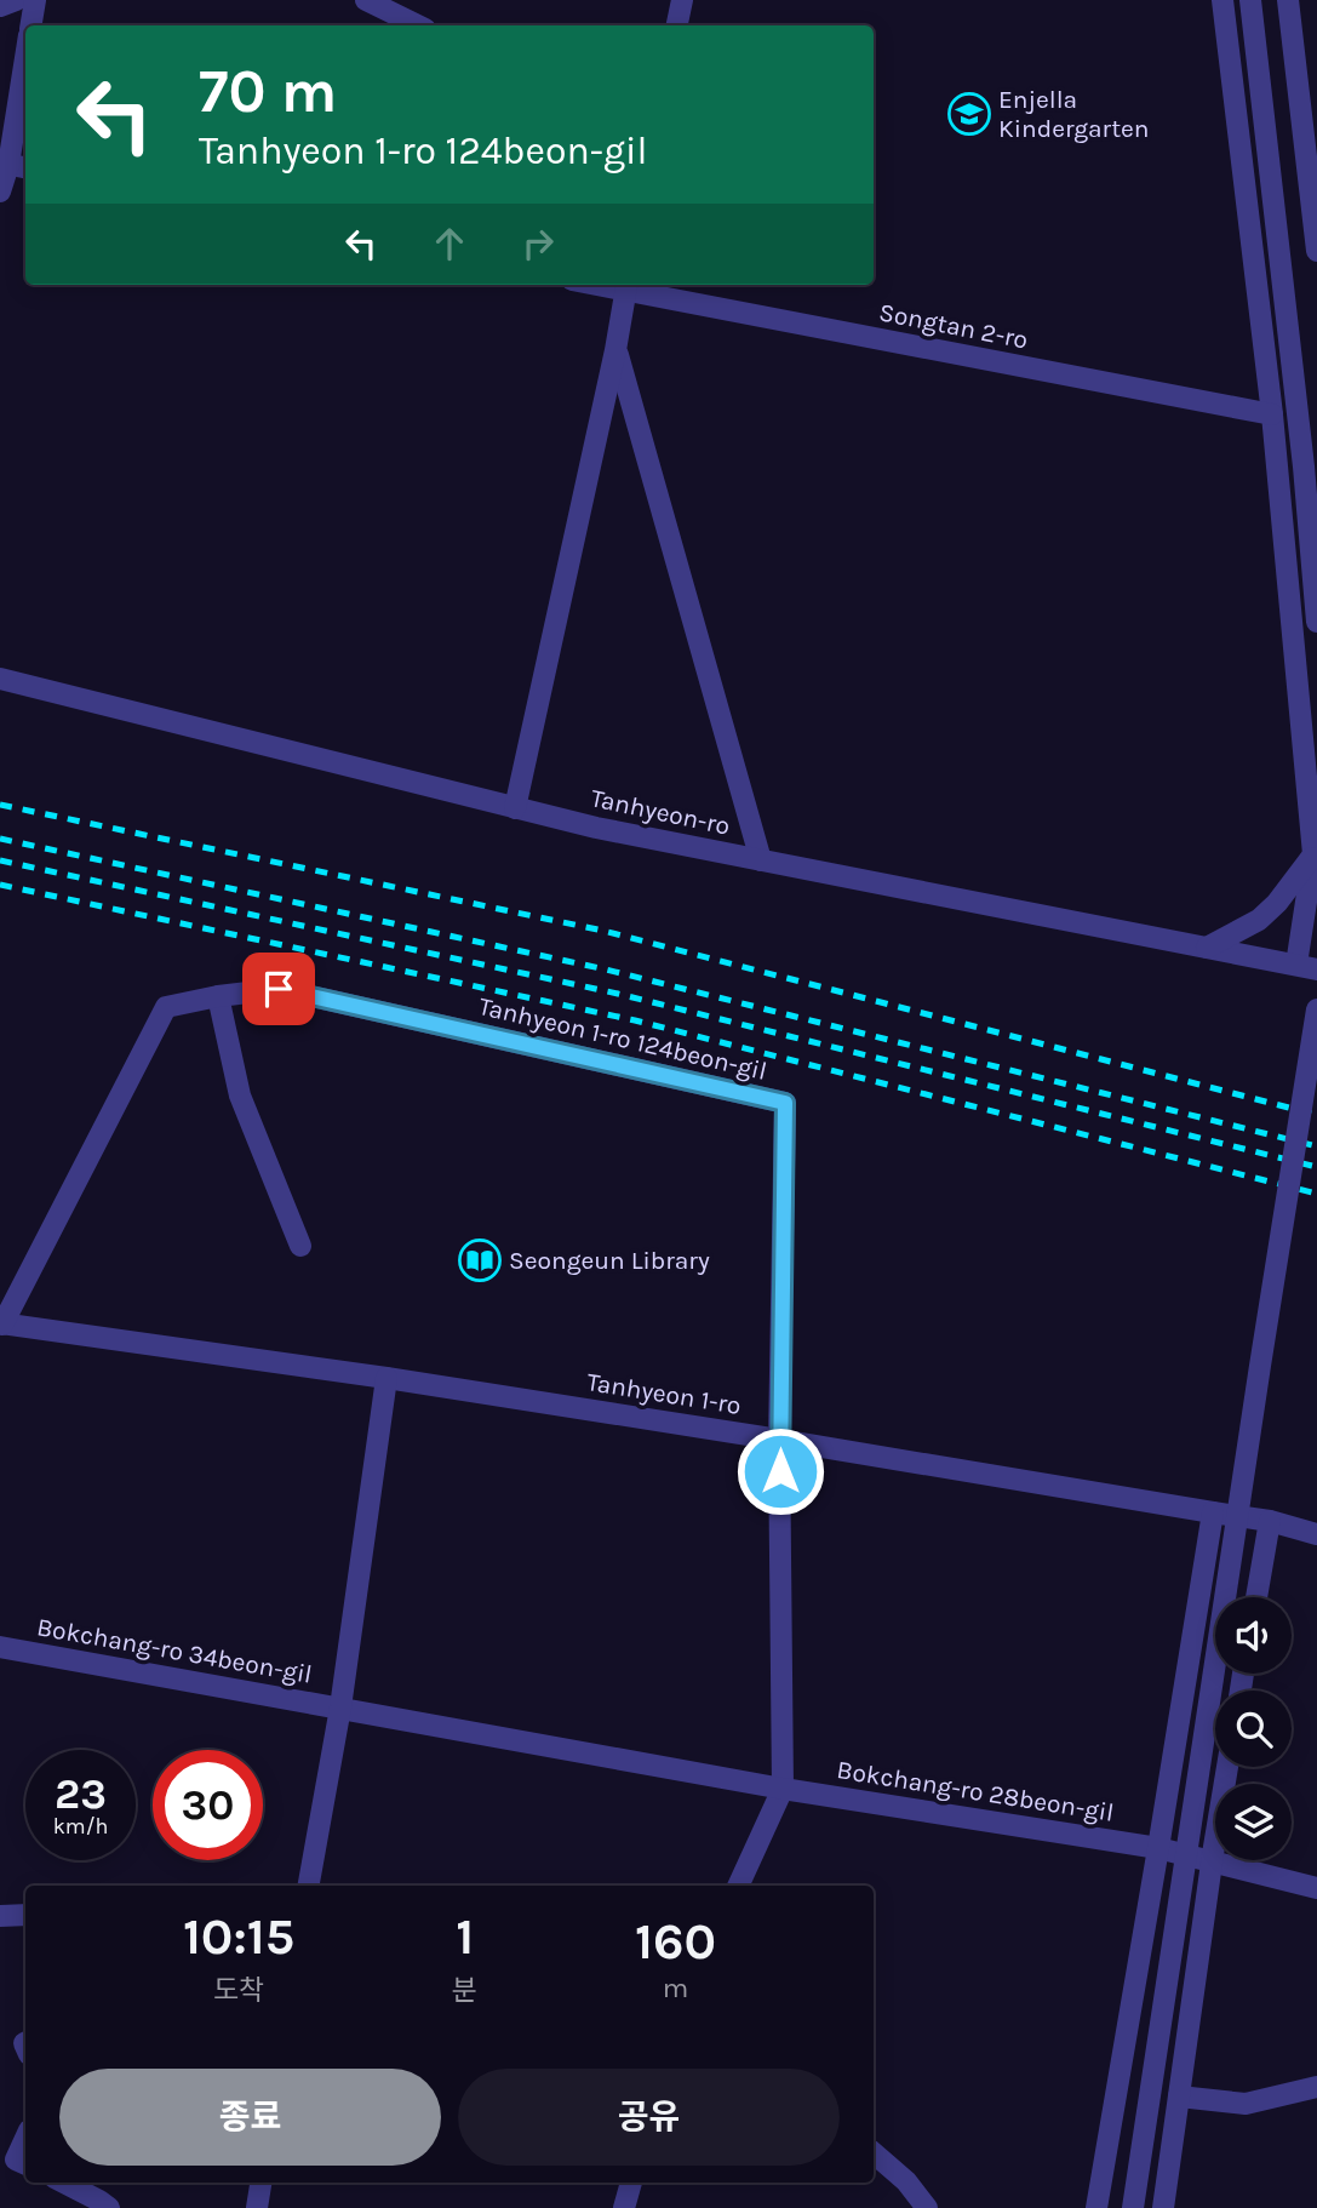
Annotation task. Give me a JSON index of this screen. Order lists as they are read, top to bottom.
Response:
{
  "streets": {
    "street": [
      "Songtan 2-ro",
      "Tanhyeon-ro",
      "Tanhyeon 1-ro 124beon-gil",
      "Tanhyeon 1-ro",
      "Bokchang-ro 34beon-gil",
      "Bokchang-ro 28beon-gil"
    ]
  },
  "crossings": [
    ["Tanhyeon 1-ro 124beon-gil", "Tanhyeon 1-ro"],
    ["Tanhyeon 1-ro", "Bokchang-ro 34beon-gil"],
    ["Bokchang-ro 34beon-gil", "Bokchang-ro 28beon-gil"]
  ],
  "places": {
    "school or university": ["Enjella Kindergarten"],
    "library": ["Seongeun Library"]
  },
  "page": {
    "turn": ["70 m", "Tanhyeon 1-ro 124beon-gil"],
    "speed": "23 km/h",
    "limit": "30",
    "eta": [
      "10:15",
      "도착",
      "1",
      "분",
      "160",
      "m"
    ],
    "buttons": ["종료", "공유"]
  }
}
